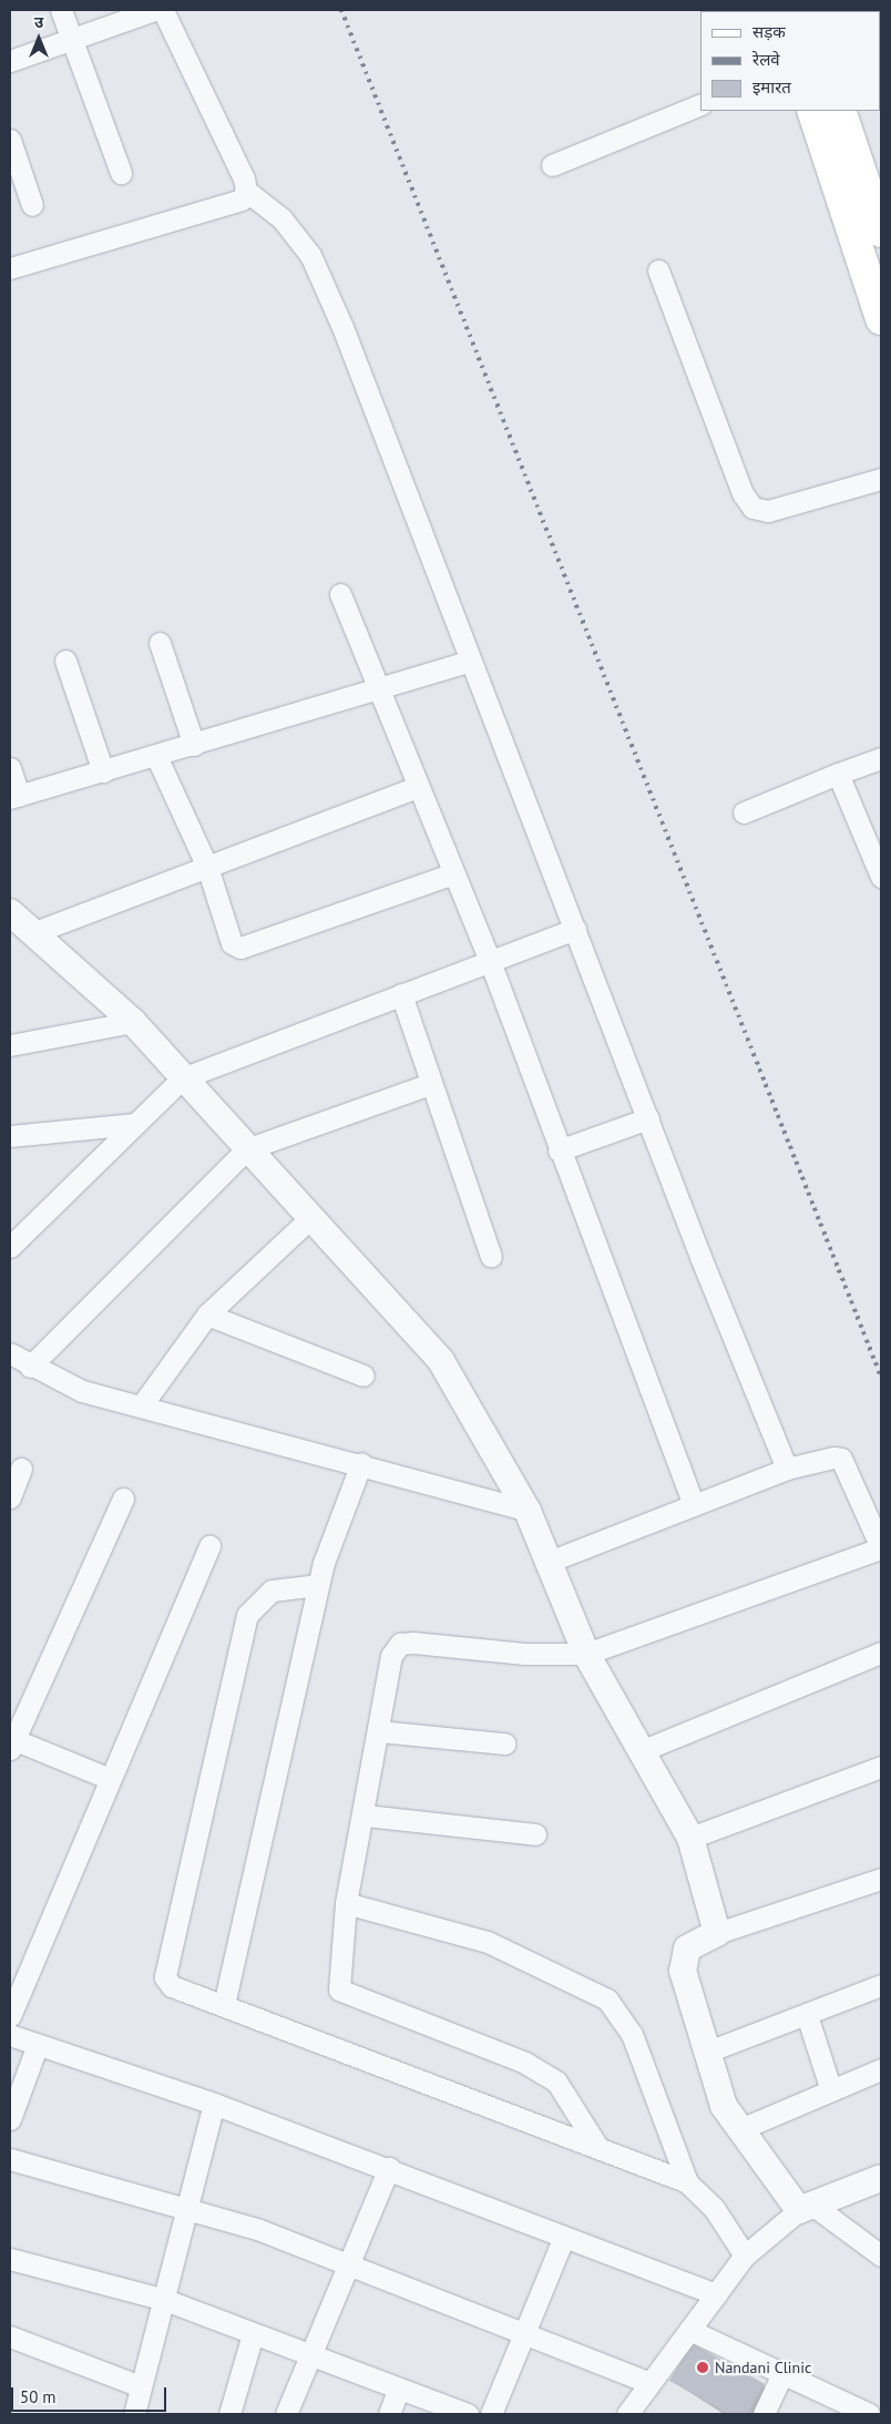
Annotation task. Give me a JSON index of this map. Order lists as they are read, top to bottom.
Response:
{
  "places": ["Nandani Clinic"],
  "legend": ["सड़क", "रेलवे", "इमारत"],
  "scale_bar": "50 m",
  "north": "top"
}
